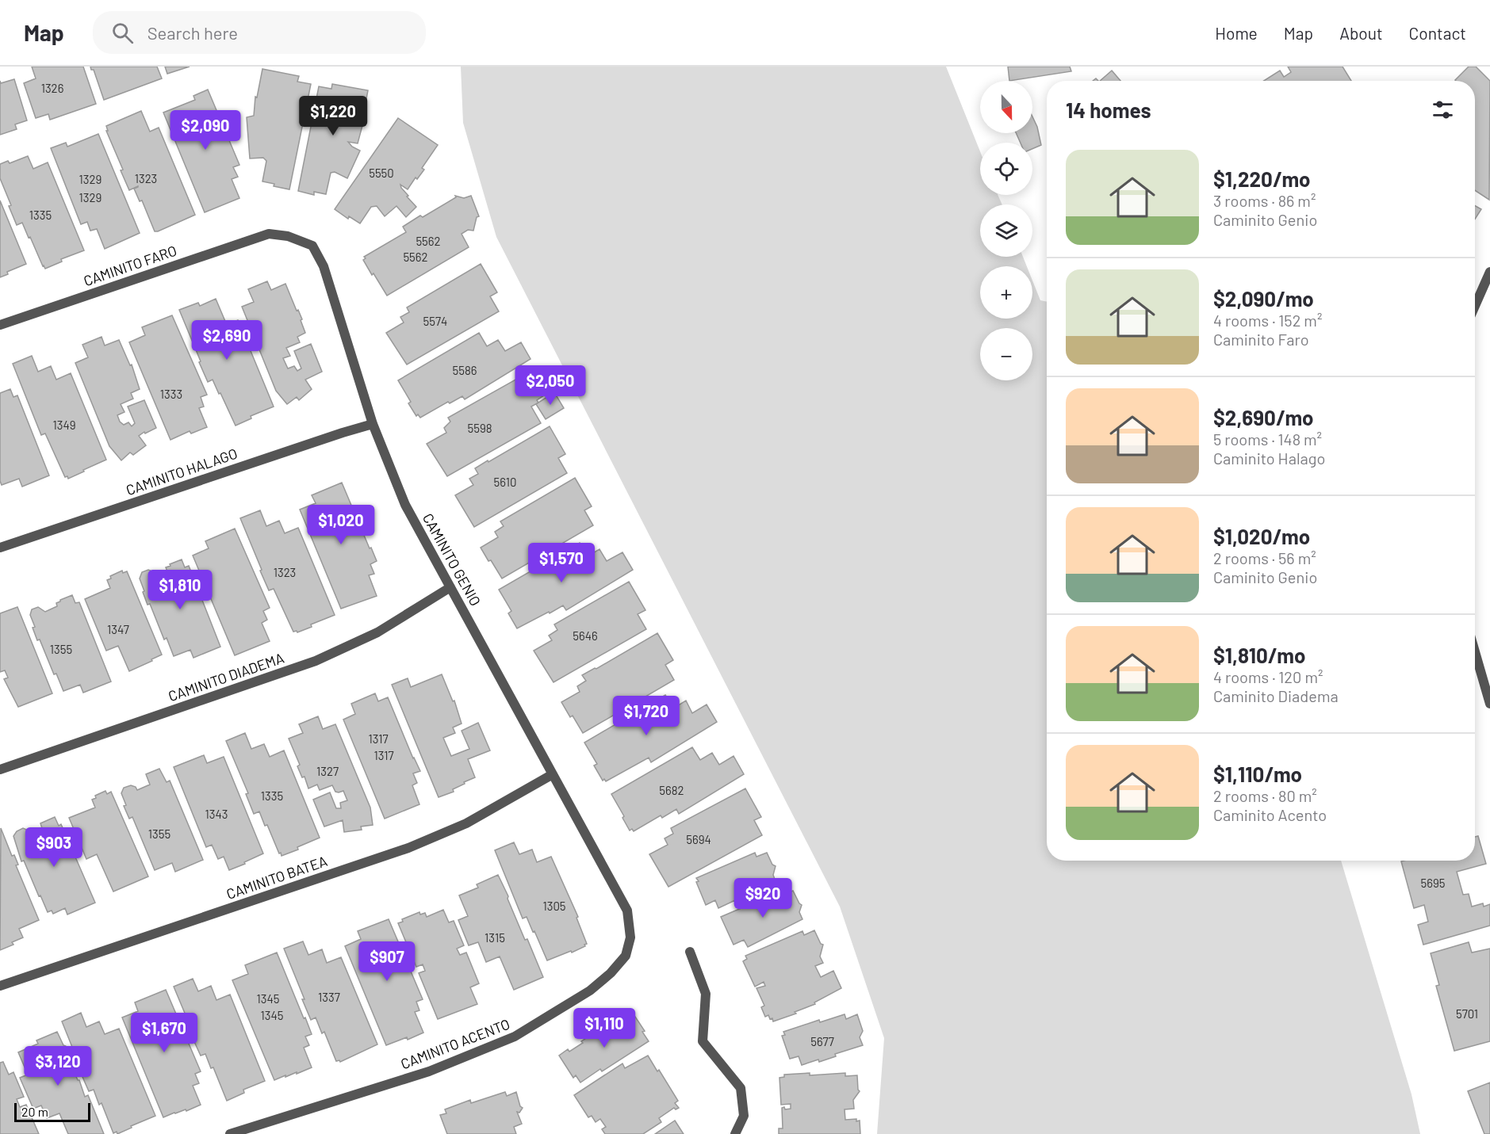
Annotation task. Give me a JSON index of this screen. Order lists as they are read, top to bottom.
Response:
{
  "streets": {
    "street": [
      "CAMINITO FARO",
      "CAMINITO HALAGO",
      "CAMINITO GENIO",
      "CAMINITO DIADEMA",
      "CAMINITO BATEA",
      "CAMINITO ACENTO"
    ]
  },
  "crossings": [
    ["CAMINITO FARO", "CAMINITO GENIO"],
    ["CAMINITO HALAGO", "CAMINITO GENIO"],
    ["CAMINITO GENIO", "CAMINITO DIADEMA"],
    ["CAMINITO GENIO", "CAMINITO BATEA"],
    ["CAMINITO GENIO", "CAMINITO ACENTO"]
  ],
  "house_numbers": [
    "1326",
    "5550",
    "1323",
    "1329",
    "1329",
    "1335",
    "5562",
    "5562",
    "5574",
    "5586",
    "1333",
    "1349",
    "5598",
    "5610",
    "1323",
    "1347",
    "5646",
    "1355",
    "1317",
    "1317",
    "1327",
    "5682",
    "1335",
    "1343",
    "1355",
    "5694",
    "5695",
    "1305",
    "1315",
    "1337",
    "1345",
    "5701",
    "1345",
    "5677"
  ],
  "scale_bar": "20 m",
  "north": "bottom",
  "page": {
    "header": "Map",
    "search": "Search here",
    "nav": [
      "Home",
      "Map",
      "About",
      "Contact"
    ],
    "map_buttons": ["+", "−"],
    "heading": "14 homes",
    "price": [
      "$1,220",
      "$2,090",
      "$2,690",
      "$2,050",
      "$1,020",
      "$1,570",
      "$1,810",
      "$1,720",
      "$903",
      "$920",
      "$907",
      "$1,110",
      "$1,670",
      "$3,120"
    ],
    "list": [
      {
        "name": "$1,220/mo",
        "note": "3 rooms · 86 m² · Caminito Genio"
      },
      {
        "name": "$2,090/mo",
        "note": "4 rooms · 152 m² · Caminito Faro"
      },
      {
        "name": "$2,690/mo",
        "note": "5 rooms · 148 m² · Caminito Halago"
      },
      {
        "name": "$1,020/mo",
        "note": "2 rooms · 56 m² · Caminito Genio"
      },
      {
        "name": "$1,810/mo",
        "note": "4 rooms · 120 m² · Caminito Diadema"
      },
      {
        "name": "$1,110/mo",
        "note": "2 rooms · 80 m² · Caminito Acento"
      }
    ],
    "scale": "20 m"
  }
}
